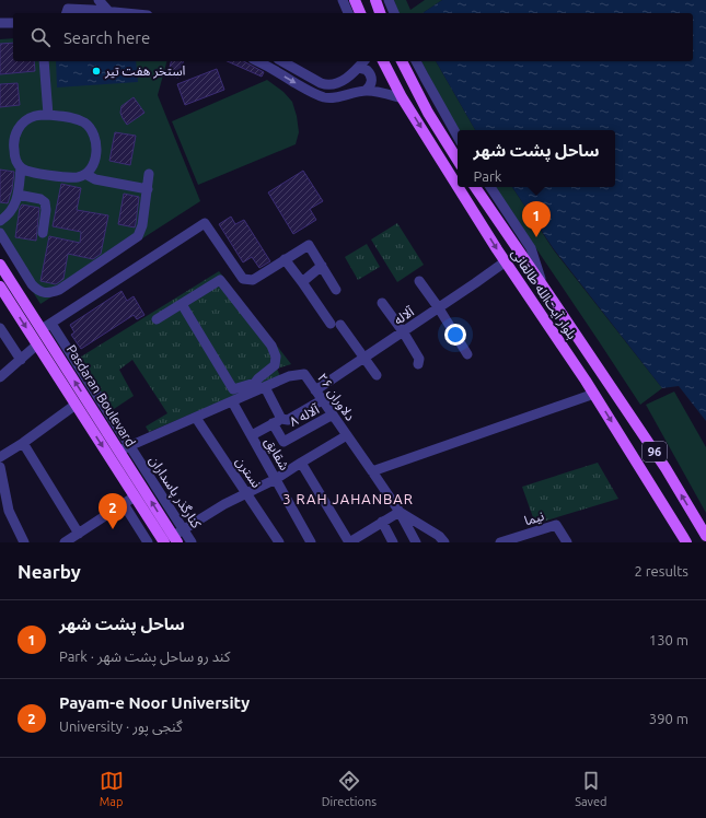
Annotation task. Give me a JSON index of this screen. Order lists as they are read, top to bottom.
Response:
{
  "streets": {
    "main road": ["بلوار آیت‌الله طالقانی", "Pasdaran Boulevard", "96"],
    "street": [
      "آلاله",
      "دلاوران ۲۶",
      "آلاله ۸",
      "شقایق",
      "نسترن",
      "کنارگذر پاسداران",
      "نیما"
    ]
  },
  "crossings": [
    ["بلوار آیت‌الله طالقانی", "آلاله"],
    ["آلاله", "دلاوران ۲۶"],
    ["Pasdaran Boulevard", "دلاوران ۲۶"],
    ["Pasdaran Boulevard", "کنارگذر پاسداران"],
    ["دلاوران ۲۶", "آلاله ۸"],
    ["دلاوران ۲۶", "شقایق"],
    ["دلاوران ۲۶", "نسترن"],
    ["دلاوران ۲۶", "کنارگذر پاسداران"]
  ],
  "districts": ["3 RAH JAHANBAR"],
  "places": ["استخر هفت تیر"],
  "page": {
    "search": "Search here",
    "popup": ["ساحل پشت شهر", "Park"],
    "pins": ["1", "2"],
    "heading": ["Nearby", "2 results"],
    "list": [
      {
        "mark": "1",
        "name": "ساحل پشت شهر",
        "note": "Park · کند رو ساحل پشت شهر",
        "value": "130 m"
      },
      {
        "mark": "2",
        "name": "Payam-e Noor University",
        "note": "University · گنجی پور",
        "value": "390 m"
      }
    ],
    "nav": ["Map", "Directions", "Saved"]
  }
}
